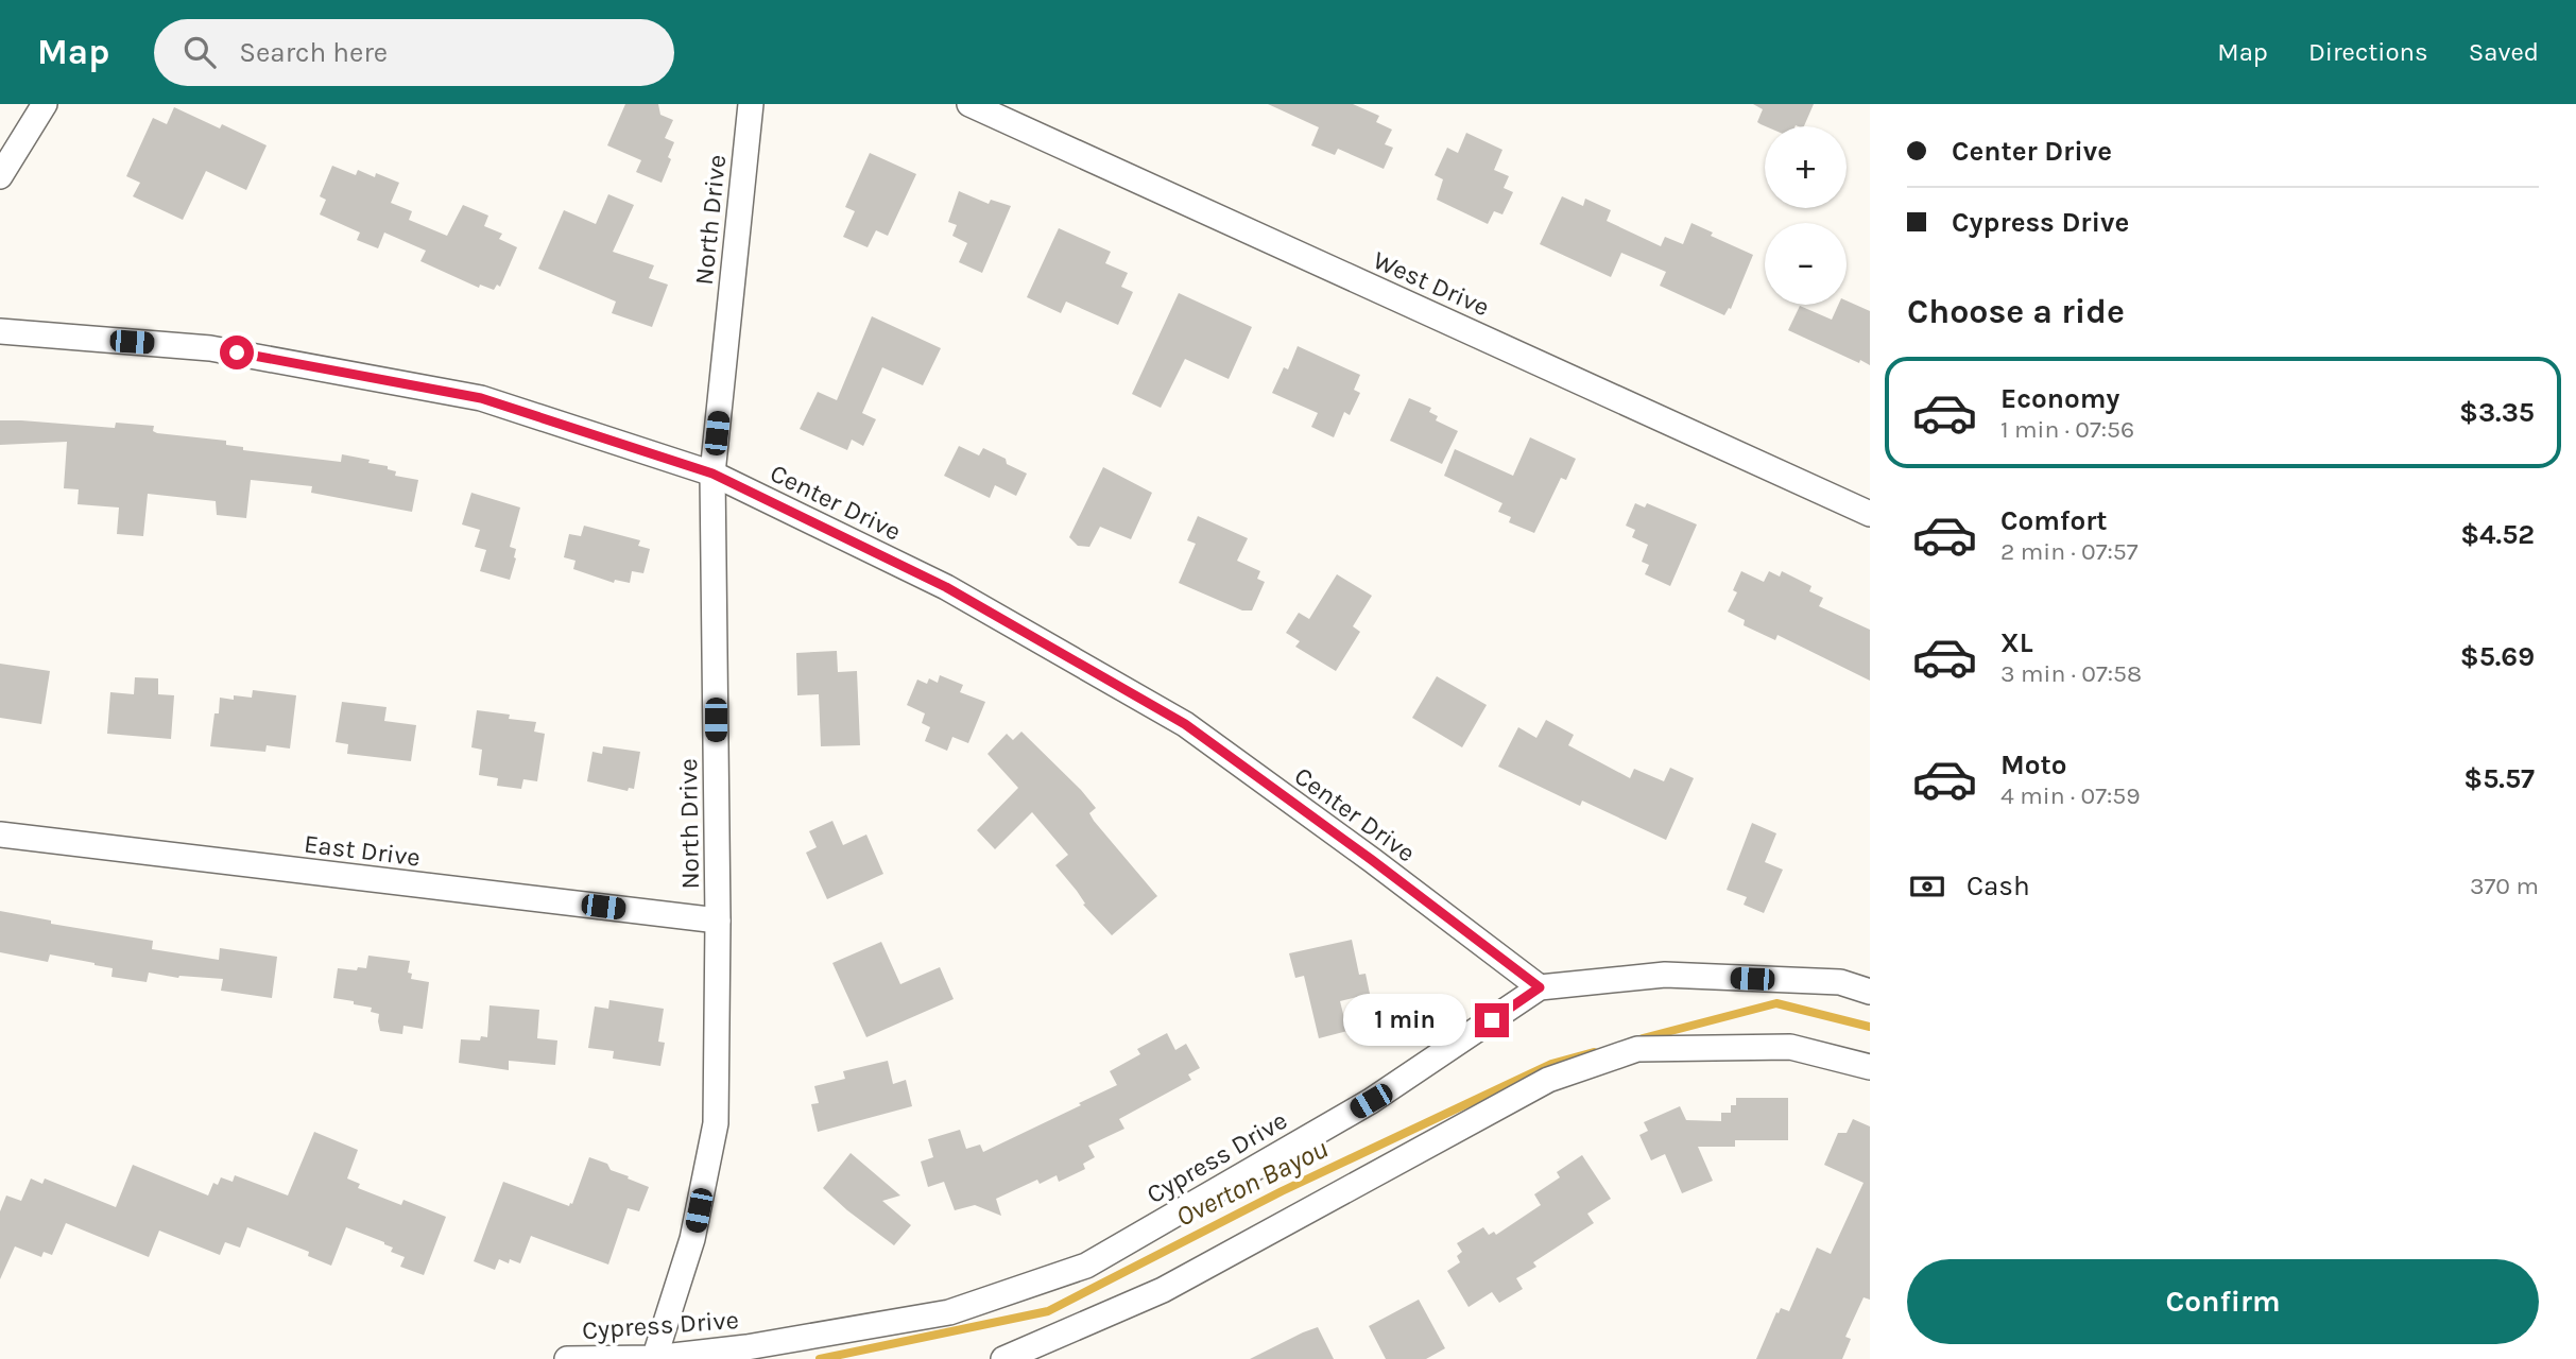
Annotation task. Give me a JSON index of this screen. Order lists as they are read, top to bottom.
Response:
{
  "streets": {
    "street": [
      "North Drive",
      "West Drive",
      "Center Drive",
      "East Drive",
      "Cypress Drive"
    ]
  },
  "crossings": [
    ["North Drive", "Center Drive"],
    ["North Drive", "East Drive"],
    ["North Drive", "Cypress Drive"],
    ["Center Drive", "Cypress Drive"]
  ],
  "water": ["Overton Bayou"],
  "page": {
    "header": "Map",
    "search": "Search here",
    "nav": ["Map", "Directions", "Saved"],
    "banner": ["Center Drive", "Cypress Drive"],
    "map_buttons": ["+", "−"],
    "heading": "Choose a ride",
    "list": [
      {
        "name": "Economy",
        "note": "1 min · 07:56",
        "value": "$3.35"
      },
      {
        "name": "Comfort",
        "note": "2 min · 07:57",
        "value": "$4.52"
      },
      {
        "name": "XL",
        "note": "3 min · 07:58",
        "value": "$5.69"
      },
      {
        "name": "Moto",
        "note": "4 min · 07:59",
        "value": "$5.57"
      }
    ],
    "pay": ["Cash", "370 m"],
    "bubble": "1 min",
    "buttons": "Confirm"
  }
}
